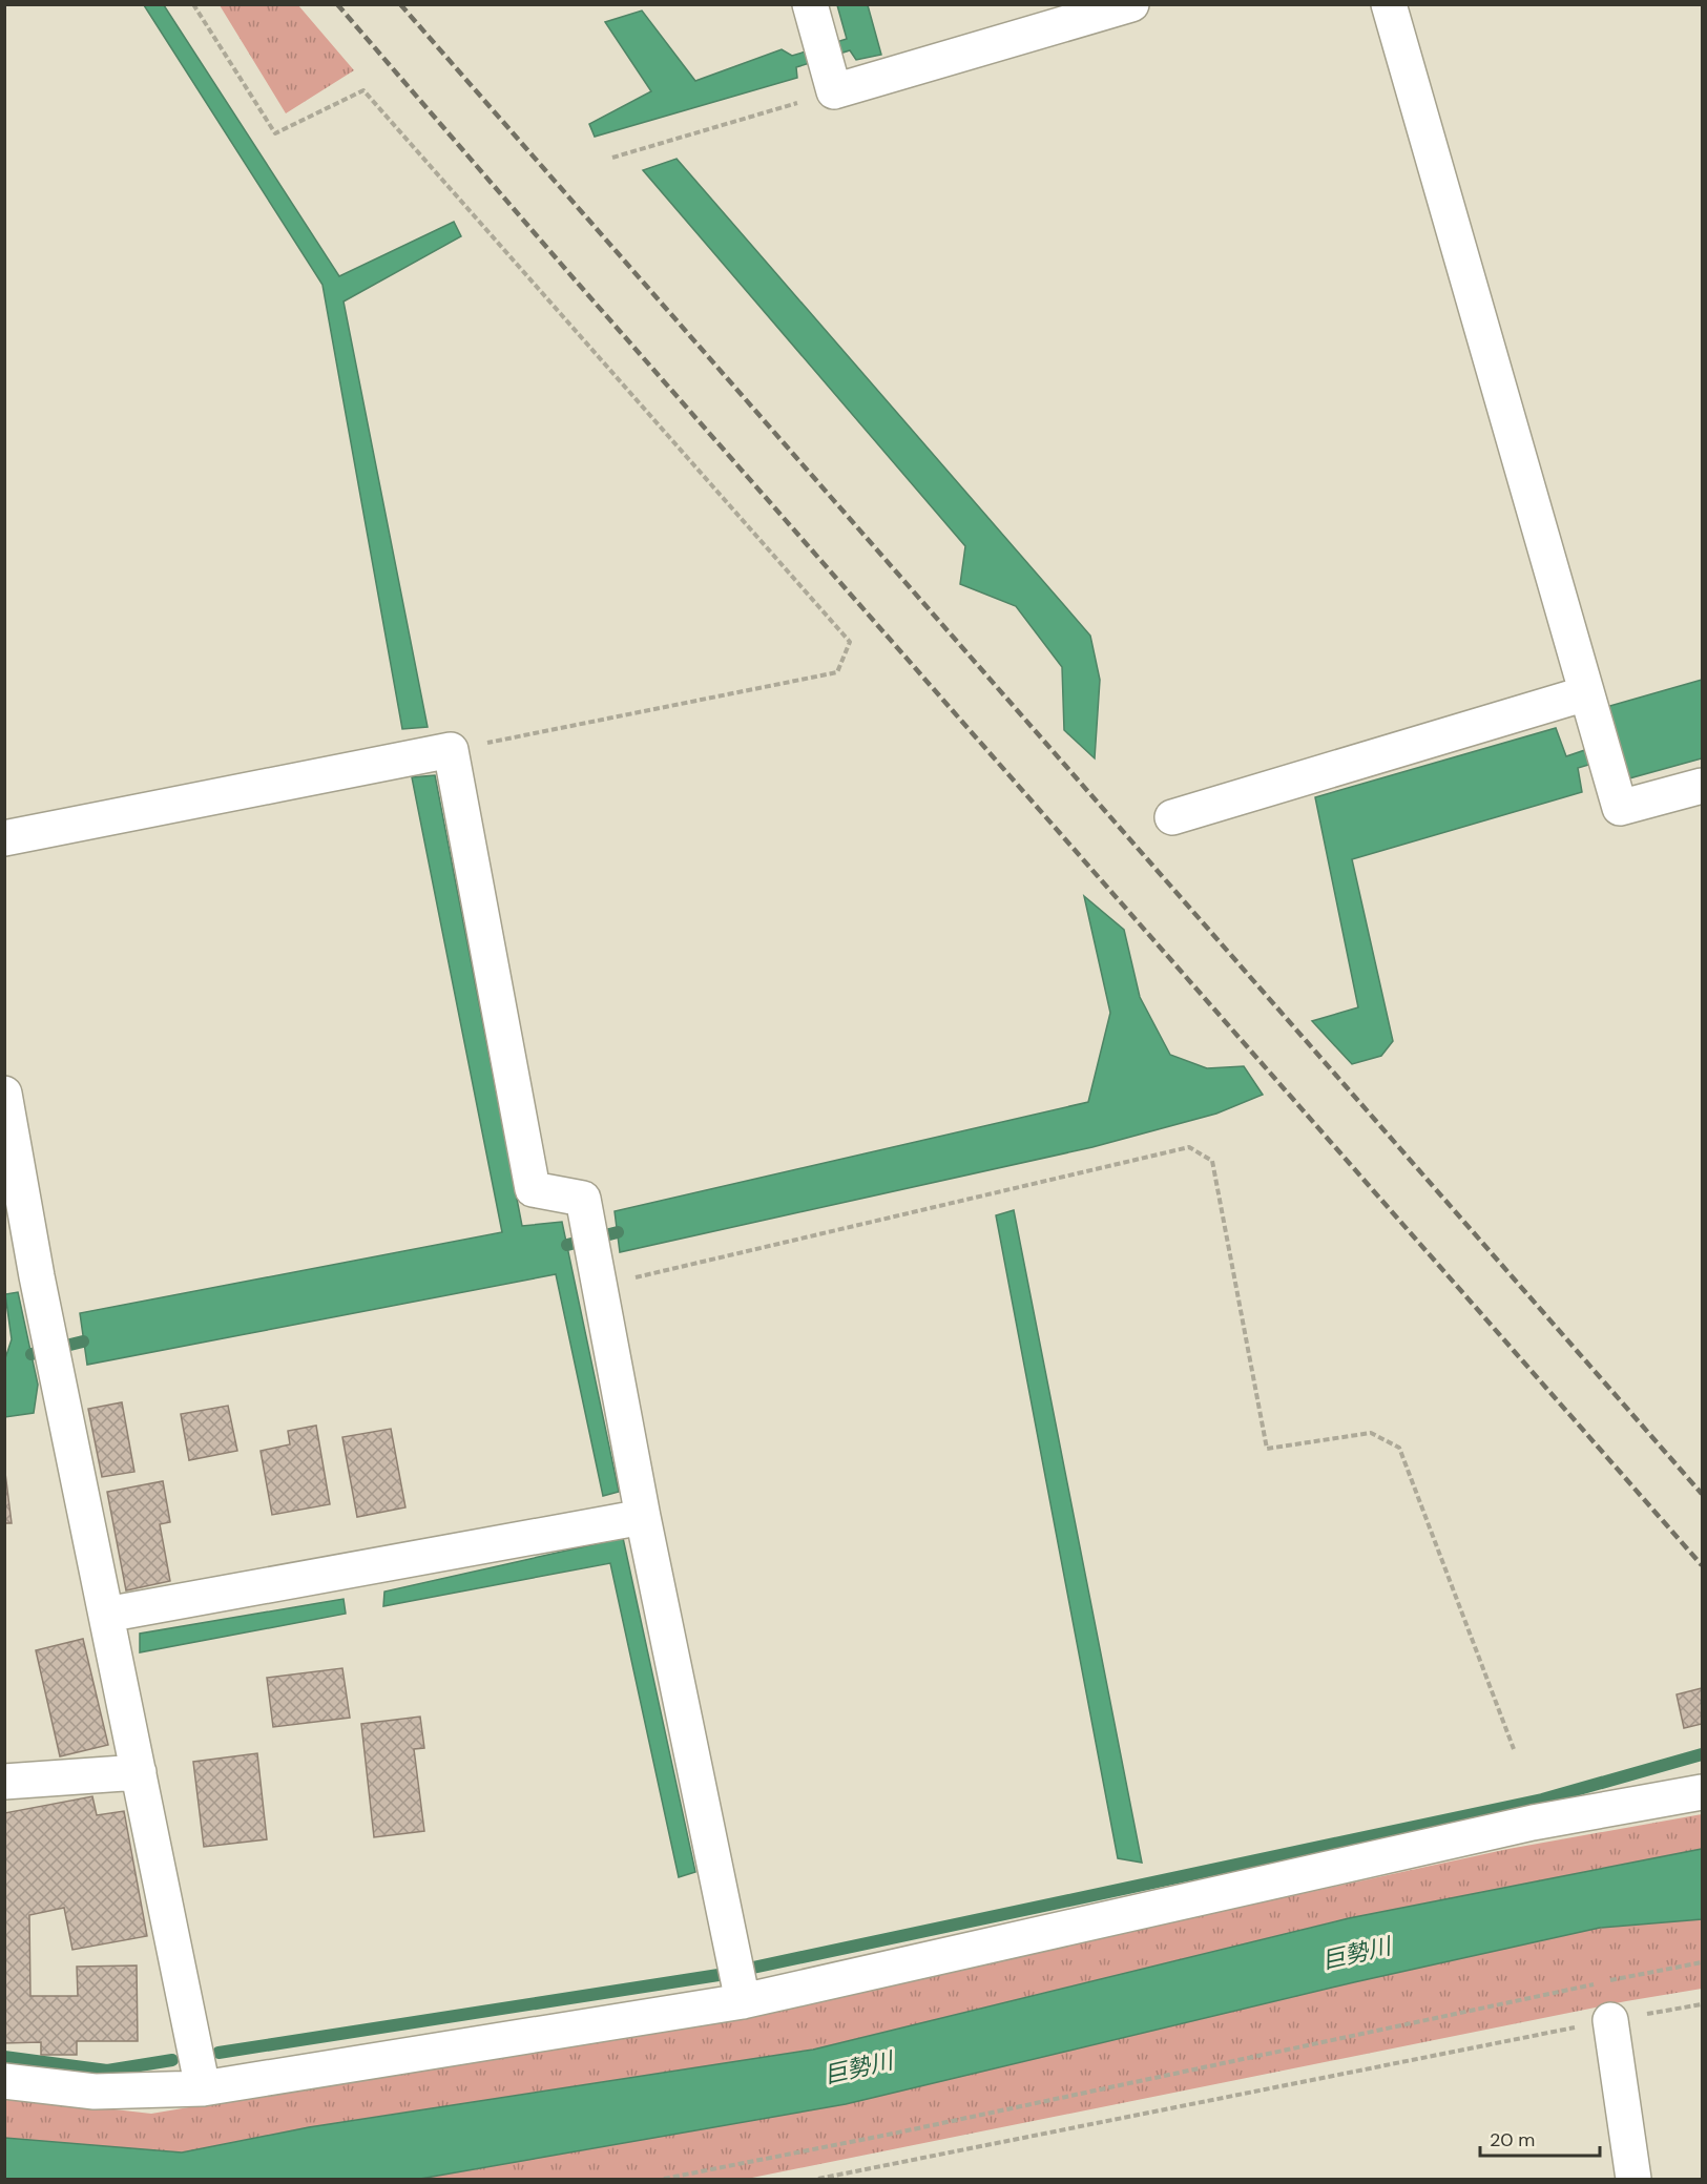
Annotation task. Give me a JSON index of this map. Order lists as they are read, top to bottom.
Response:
{
  "water": ["巨勢川"],
  "scale_bar": "20 m"
}
